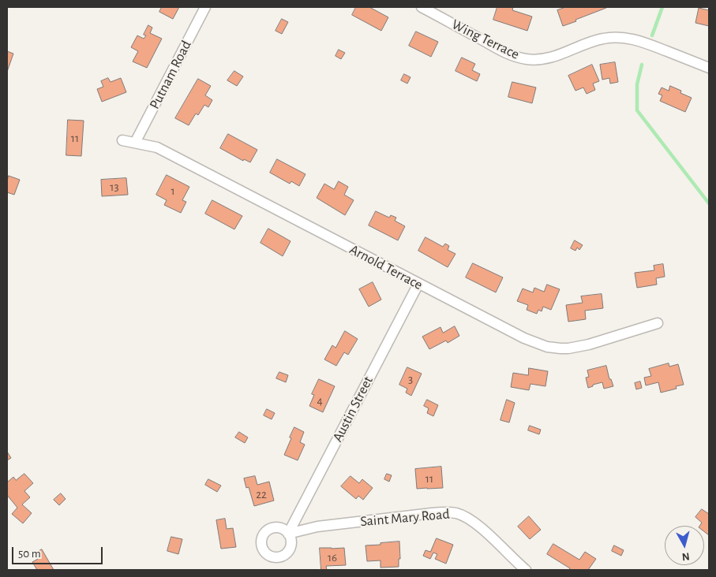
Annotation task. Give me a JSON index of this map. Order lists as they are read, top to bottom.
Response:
{
  "streets": {
    "street": [
      "Wing Terrace",
      "Putnam Road",
      "Arnold Terrace",
      "Austin Street",
      "Saint Mary Road"
    ]
  },
  "crossings": [
    ["Putnam Road", "Arnold Terrace"],
    ["Arnold Terrace", "Austin Street"],
    ["Austin Street", "Saint Mary Road"]
  ],
  "house_numbers": [
    "11",
    "13",
    "1",
    "3",
    "4",
    "11",
    "22",
    "16"
  ],
  "scale_bar": "50 m",
  "north": "bottom"
}
